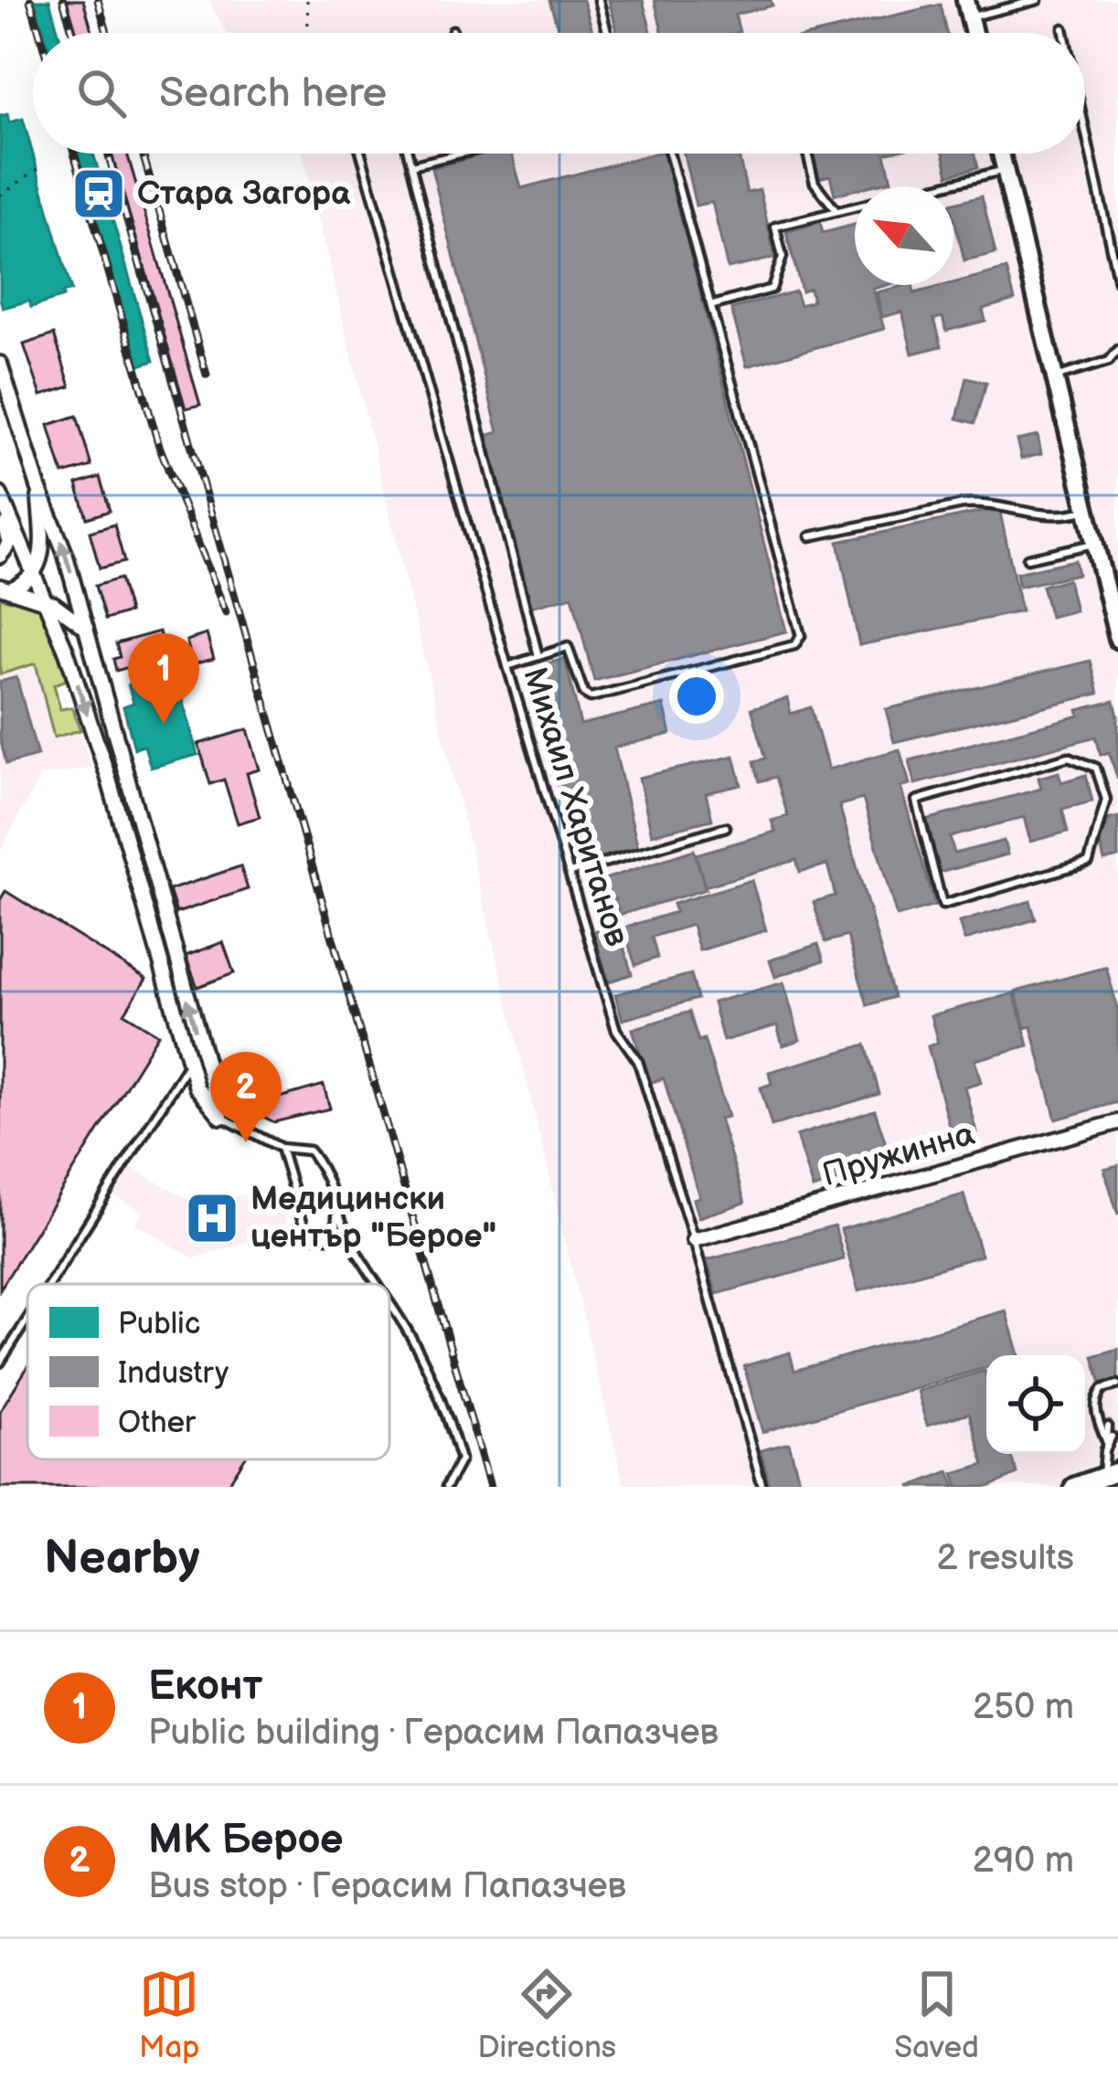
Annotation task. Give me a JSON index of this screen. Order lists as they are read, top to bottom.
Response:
{
  "streets": {
    "street": ["Пружинна"],
    "lane": ["Михаил Хаританов"]
  },
  "crossings": [
    ["Михаил Хаританов", "Пружинна"]
  ],
  "places": {
    "station": ["Стара Загора"],
    "hospital": ["Медицински център \"Берое\""]
  },
  "legend": ["Public", "Industry", "Other"],
  "north": "top left",
  "page": {
    "search": "Search here",
    "pins": ["1", "2"],
    "heading": ["Nearby", "2 results"],
    "list": [
      {
        "mark": "1",
        "name": "Еконт",
        "note": "Public building · Герасим Папазчев",
        "value": "250 m"
      },
      {
        "mark": "2",
        "name": "МК Берое",
        "note": "Bus stop · Герасим Папазчев",
        "value": "290 m"
      }
    ],
    "nav": ["Map", "Directions", "Saved"]
  }
}
